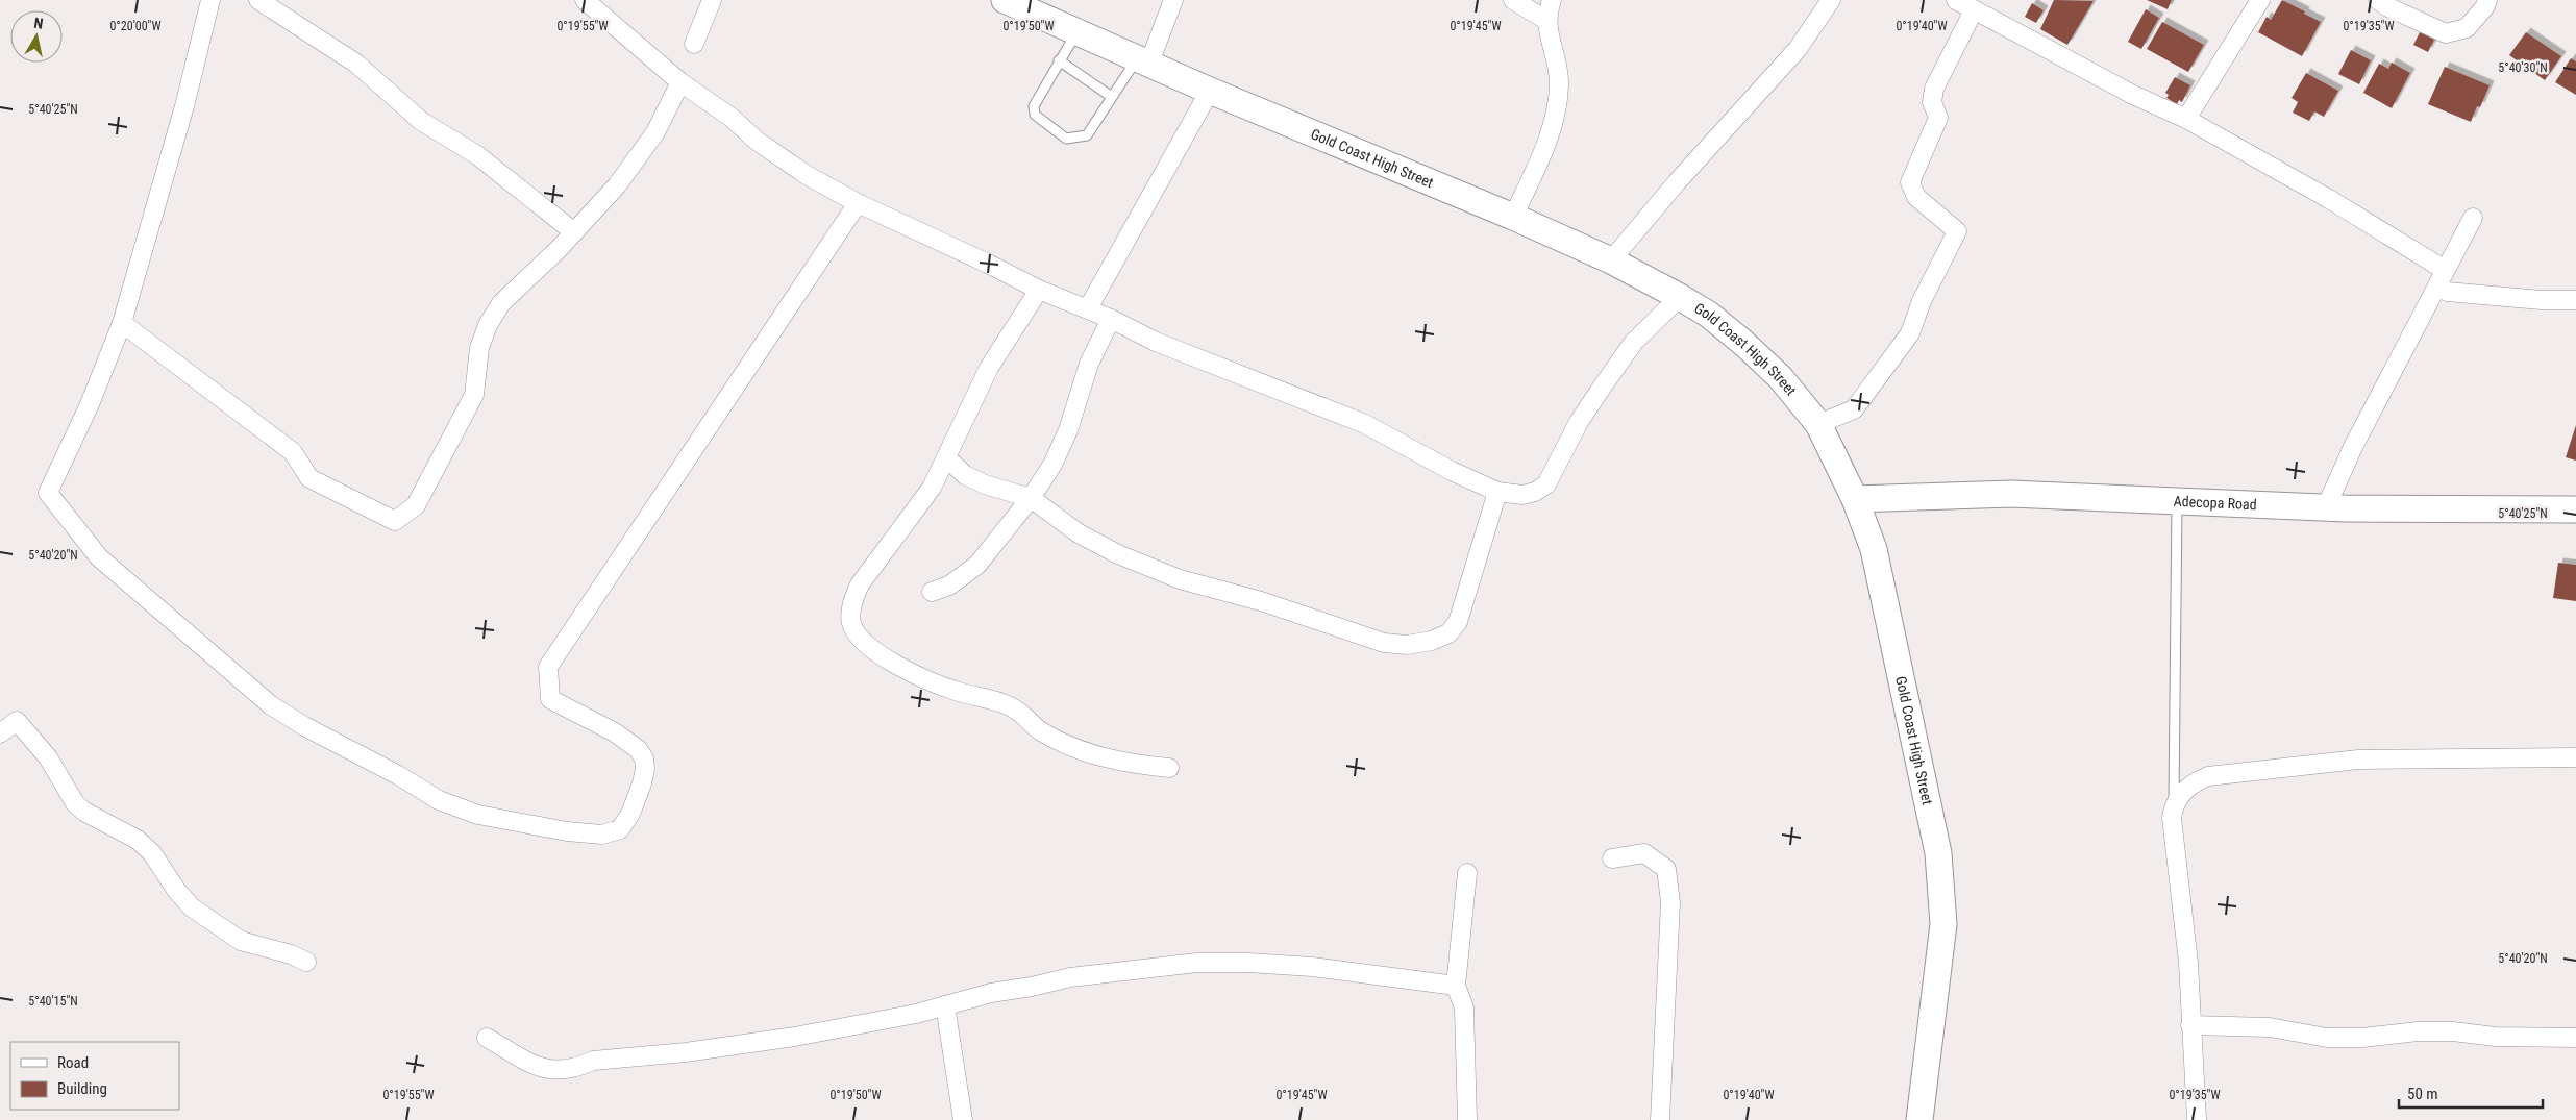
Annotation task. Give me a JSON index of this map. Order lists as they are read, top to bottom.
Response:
{
  "streets": {
    "street": ["Gold Coast High Street", "Adecopa Road"]
  },
  "crossings": [
    ["Gold Coast High Street", "Adecopa Road"]
  ],
  "legend": ["Road", "Building"],
  "scale_bar": "50 m",
  "north": "top",
  "coordinates": [
    "0°20'00\"W",
    "0°19'55\"W",
    "0°19'50\"W",
    "0°19'45\"W",
    "0°19'40\"W",
    "0°19'35\"W",
    "5°40'30\"N",
    "5°40'25\"N",
    "5°40'20\"N",
    "5°40'15\"N"
  ]
}
